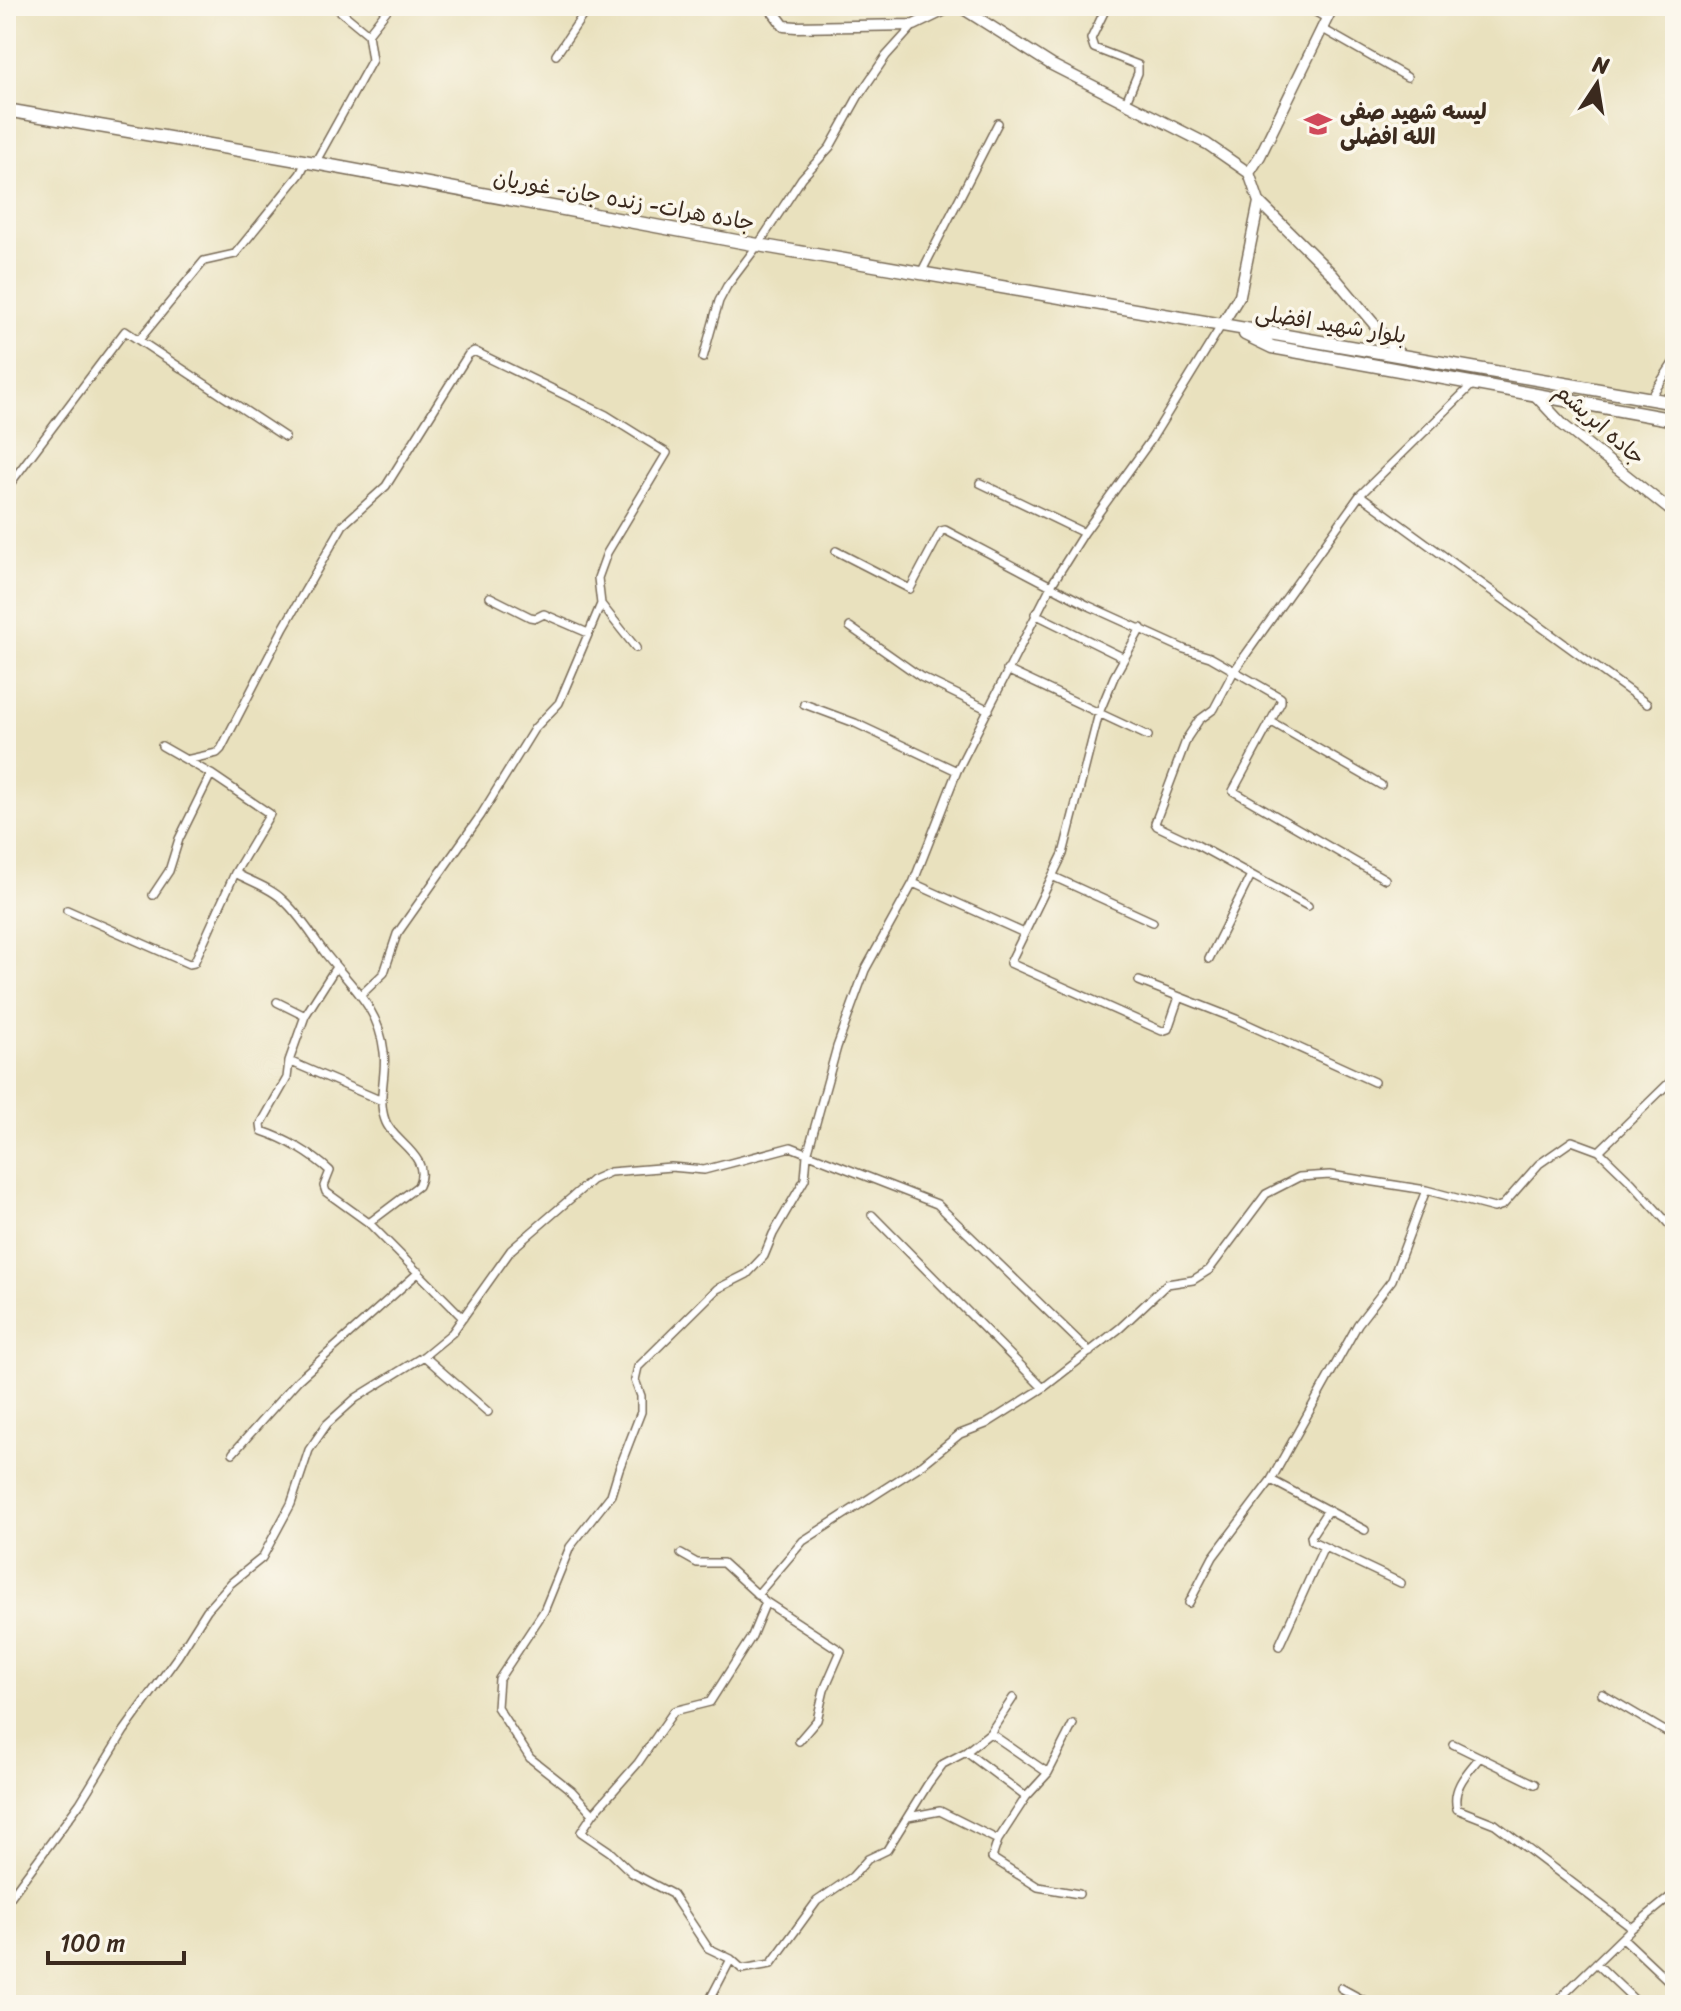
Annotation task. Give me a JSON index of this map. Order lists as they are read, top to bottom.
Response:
{
  "streets": {
    "main road": ["جاده هرات- زنده جان- غوریان", "بلوار شهید افضلی"],
    "street": ["جاده ابریشم"]
  },
  "crossings": [
    ["جاده هرات- زنده جان- غوریان", "بلوار شهید افضلی"],
    ["بلوار شهید افضلی", "جاده ابریشم"]
  ],
  "places": {
    "school or university": ["لیسه شهید صفی الله افضلی"]
  },
  "scale_bar": "100 m",
  "north": "top"
}
